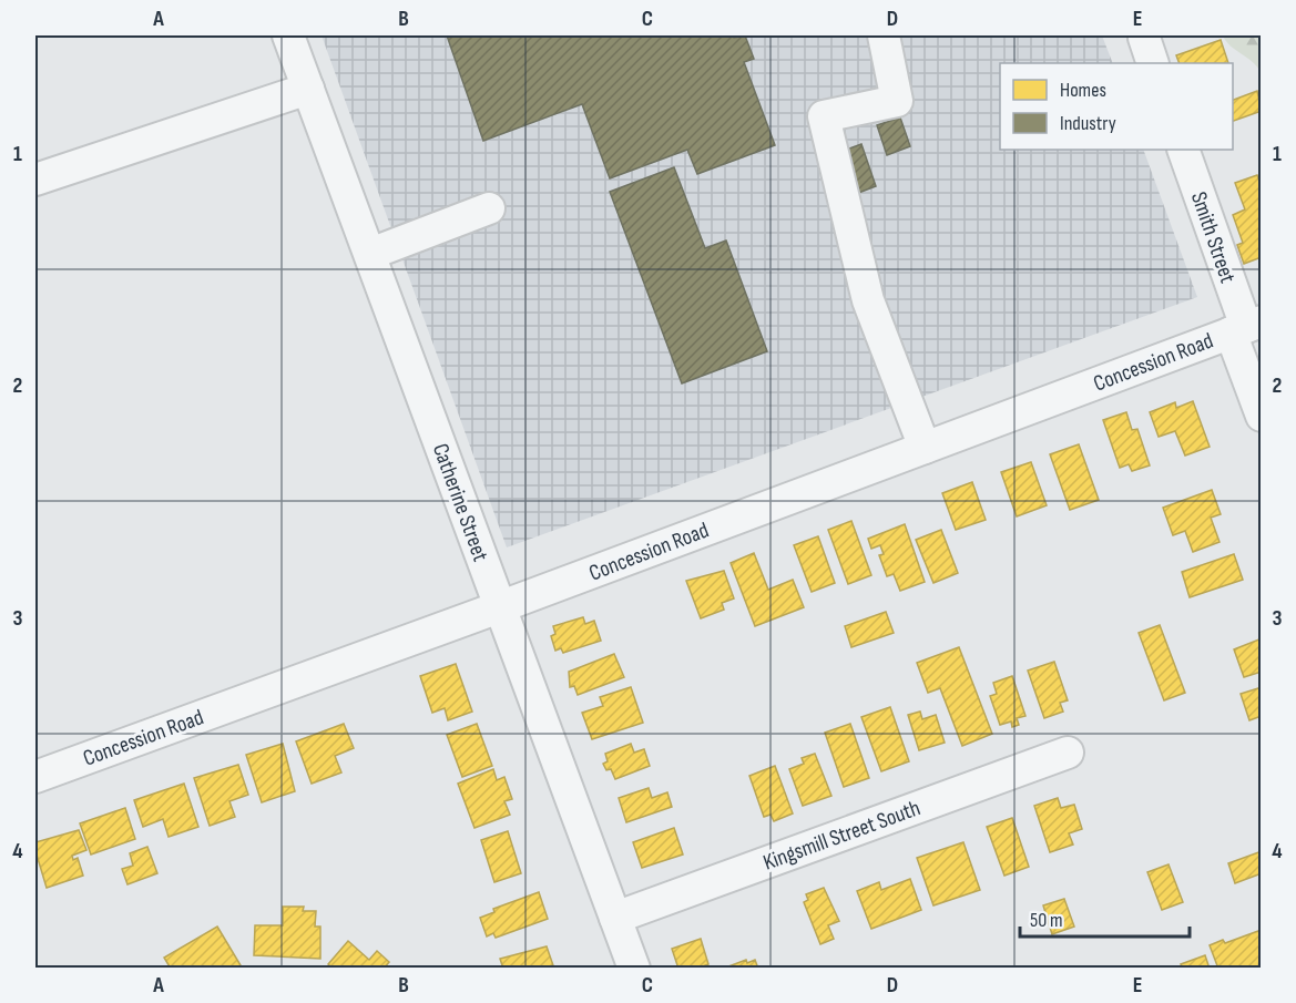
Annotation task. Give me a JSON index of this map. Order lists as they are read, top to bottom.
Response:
{
  "streets": {
    "street": [
      "Smith Street",
      "Concession Road",
      "Catherine Street",
      "Kingsmill Street South"
    ]
  },
  "crossings": [
    ["Smith Street", "Concession Road"],
    ["Concession Road", "Catherine Street"],
    ["Catherine Street", "Kingsmill Street South"]
  ],
  "legend": ["Homes", "Industry"],
  "scale_bar": "50 m",
  "grid": {
    "columns": [
      "A",
      "B",
      "C",
      "D",
      "E"
    ],
    "rows": [
      "1",
      "2",
      "3",
      "4"
    ]
  }
}
